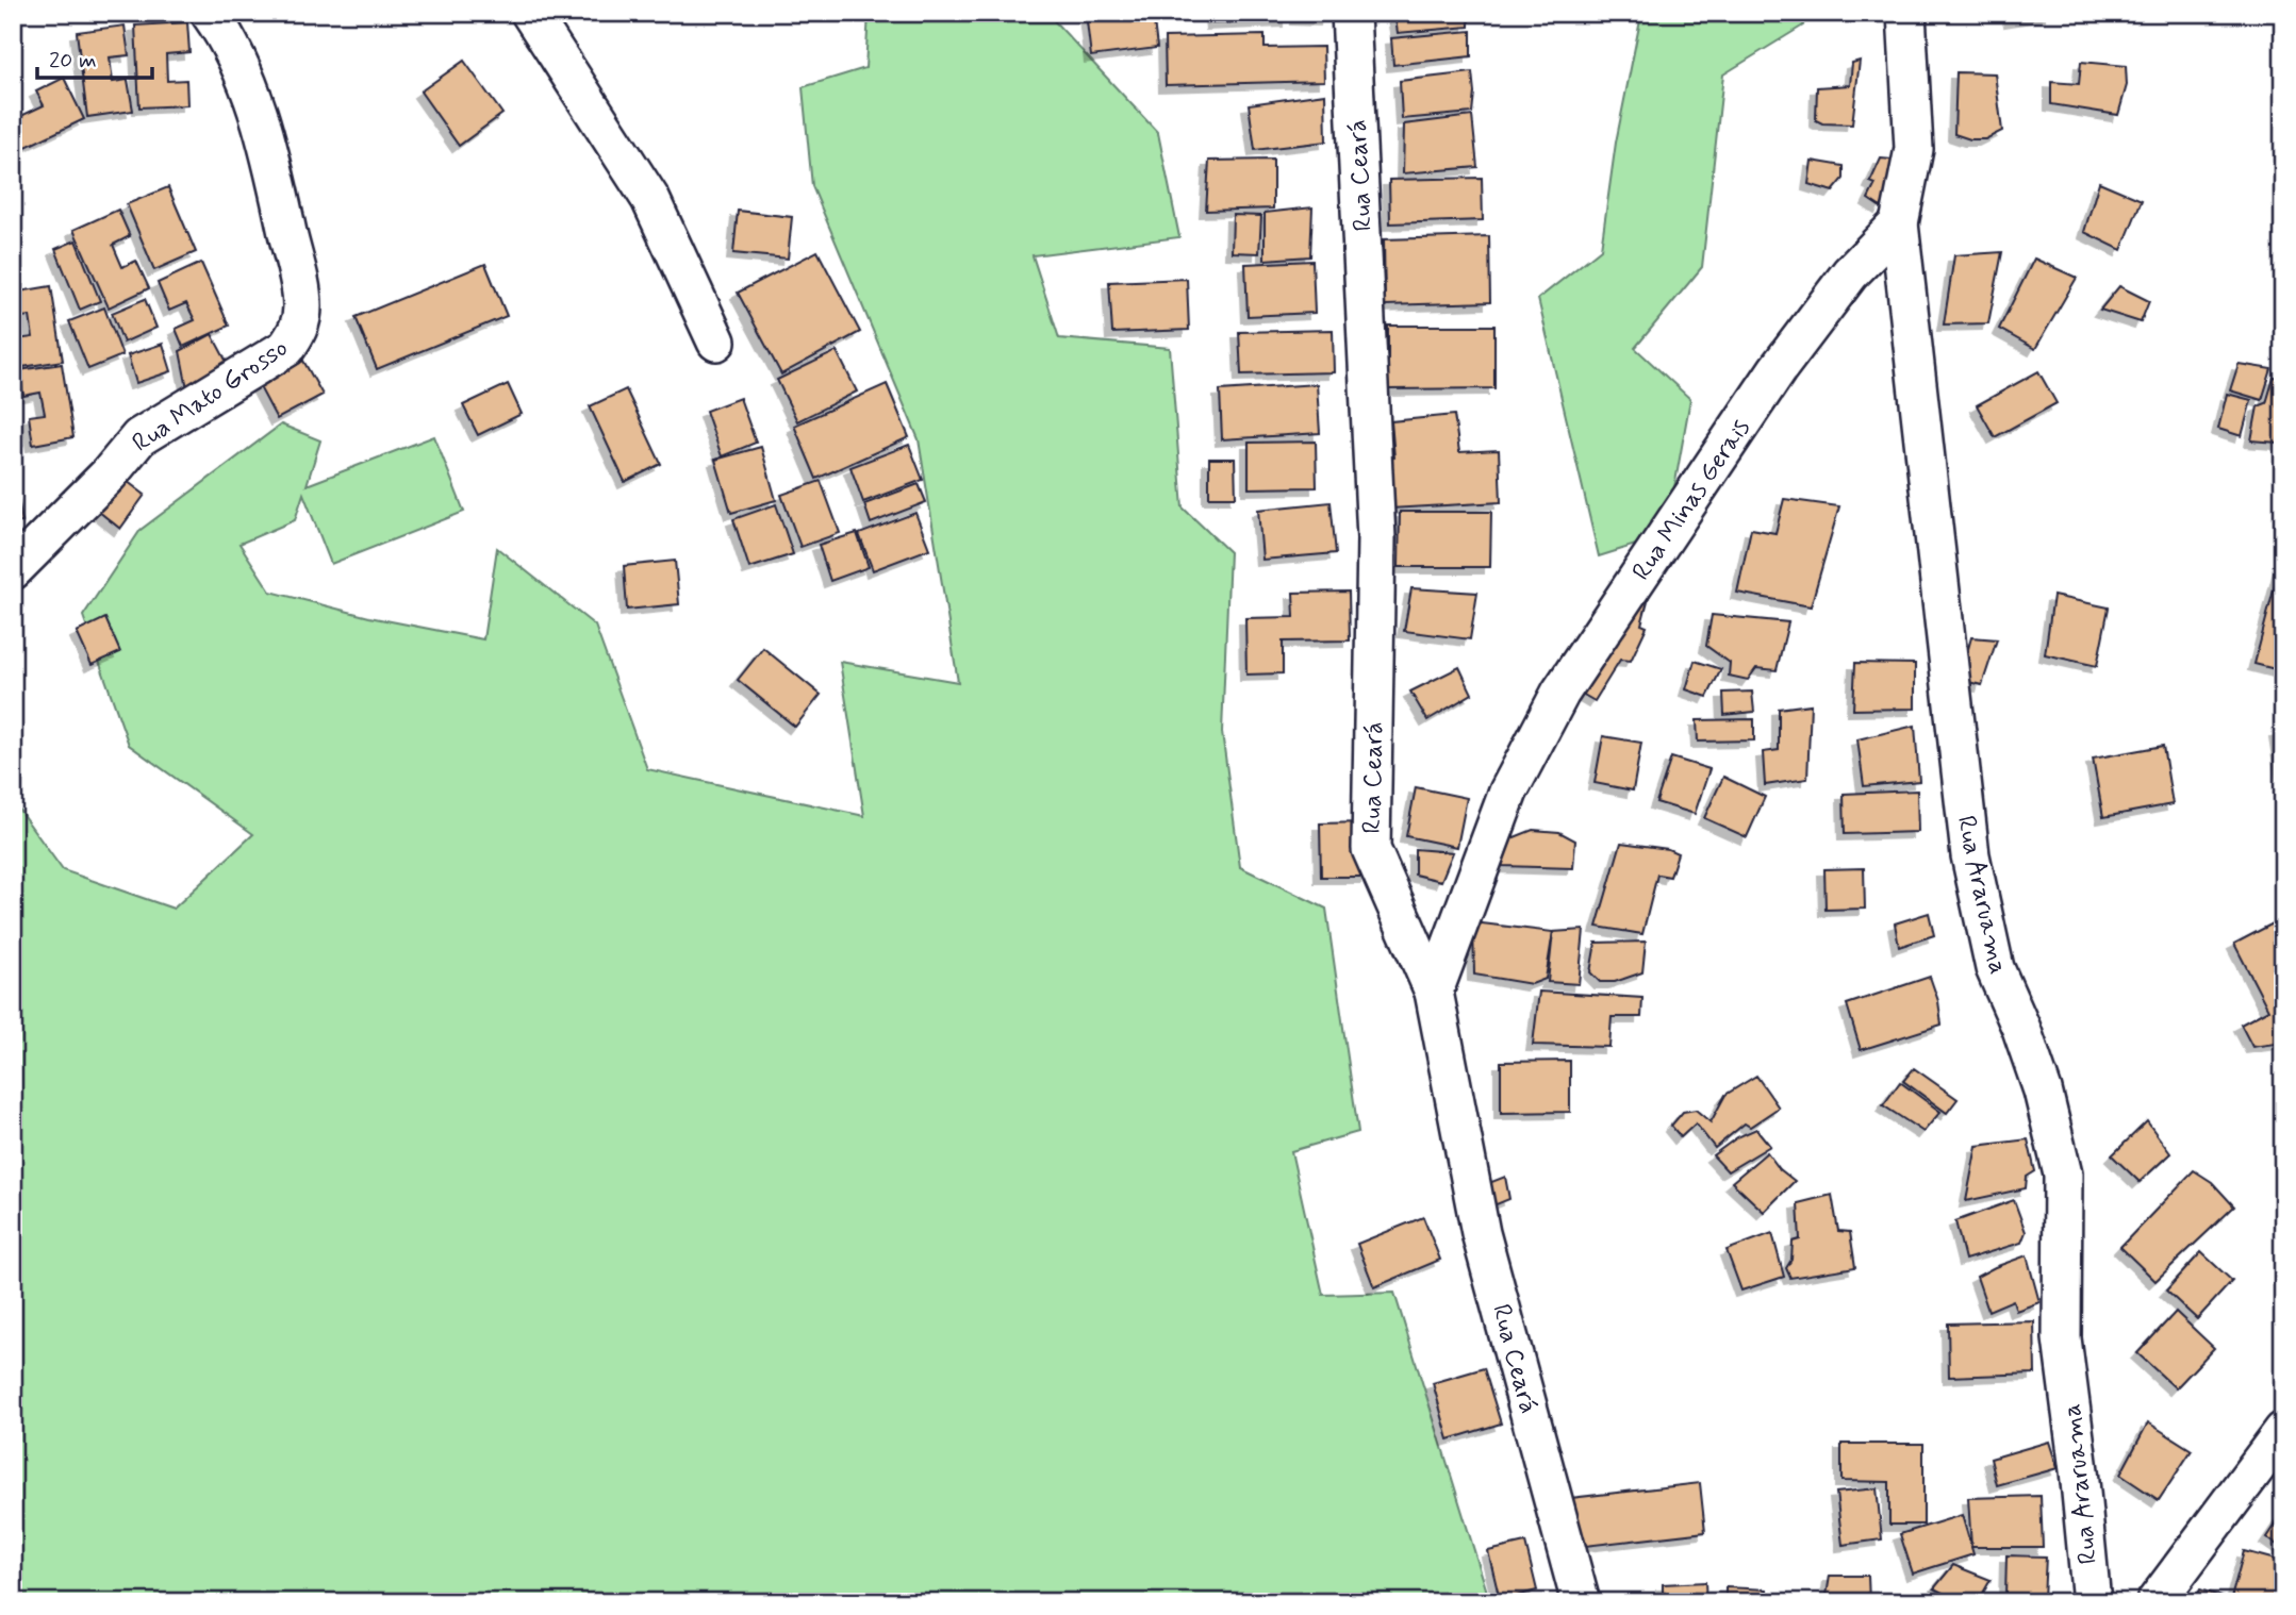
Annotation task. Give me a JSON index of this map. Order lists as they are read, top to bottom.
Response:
{
  "streets": {
    "street": [
      "Rua Ceará",
      "Rua Mato Grosso",
      "Rua Minas Gerais",
      "Rua Araruama"
    ]
  },
  "crossings": [
    ["Rua Ceará", "Rua Minas Gerais"],
    ["Rua Minas Gerais", "Rua Araruama"]
  ],
  "scale_bar": "20 m"
}
